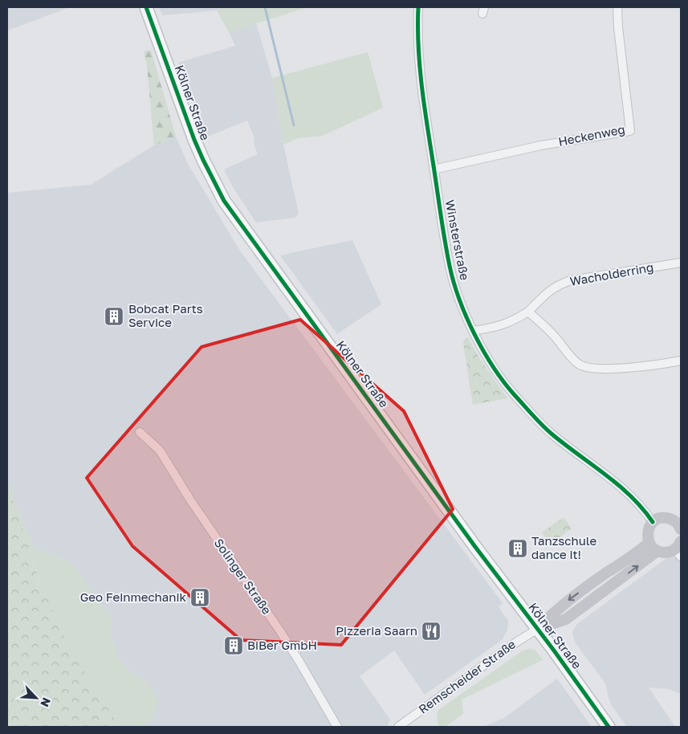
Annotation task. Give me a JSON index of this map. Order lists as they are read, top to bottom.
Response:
{
  "streets": {
    "main road": ["Kölner Straße"],
    "street": [
      "Heckenweg",
      "Winsterstraße",
      "Wacholderring",
      "Solinger Straße",
      "Remscheider Straße"
    ]
  },
  "crossings": [
    ["Kölner Straße", "Remscheider Straße"],
    ["Heckenweg", "Winsterstraße"],
    ["Winsterstraße", "Wacholderring"]
  ],
  "places": {
    "building": [
      "Bobcat Parts Service",
      "Tanzschule dance it!",
      "Geo Feinmechanik",
      "BiBer GmbH"
    ],
    "restaurant": ["Pizzeria Saarn"]
  },
  "north": "bottom right"
}
